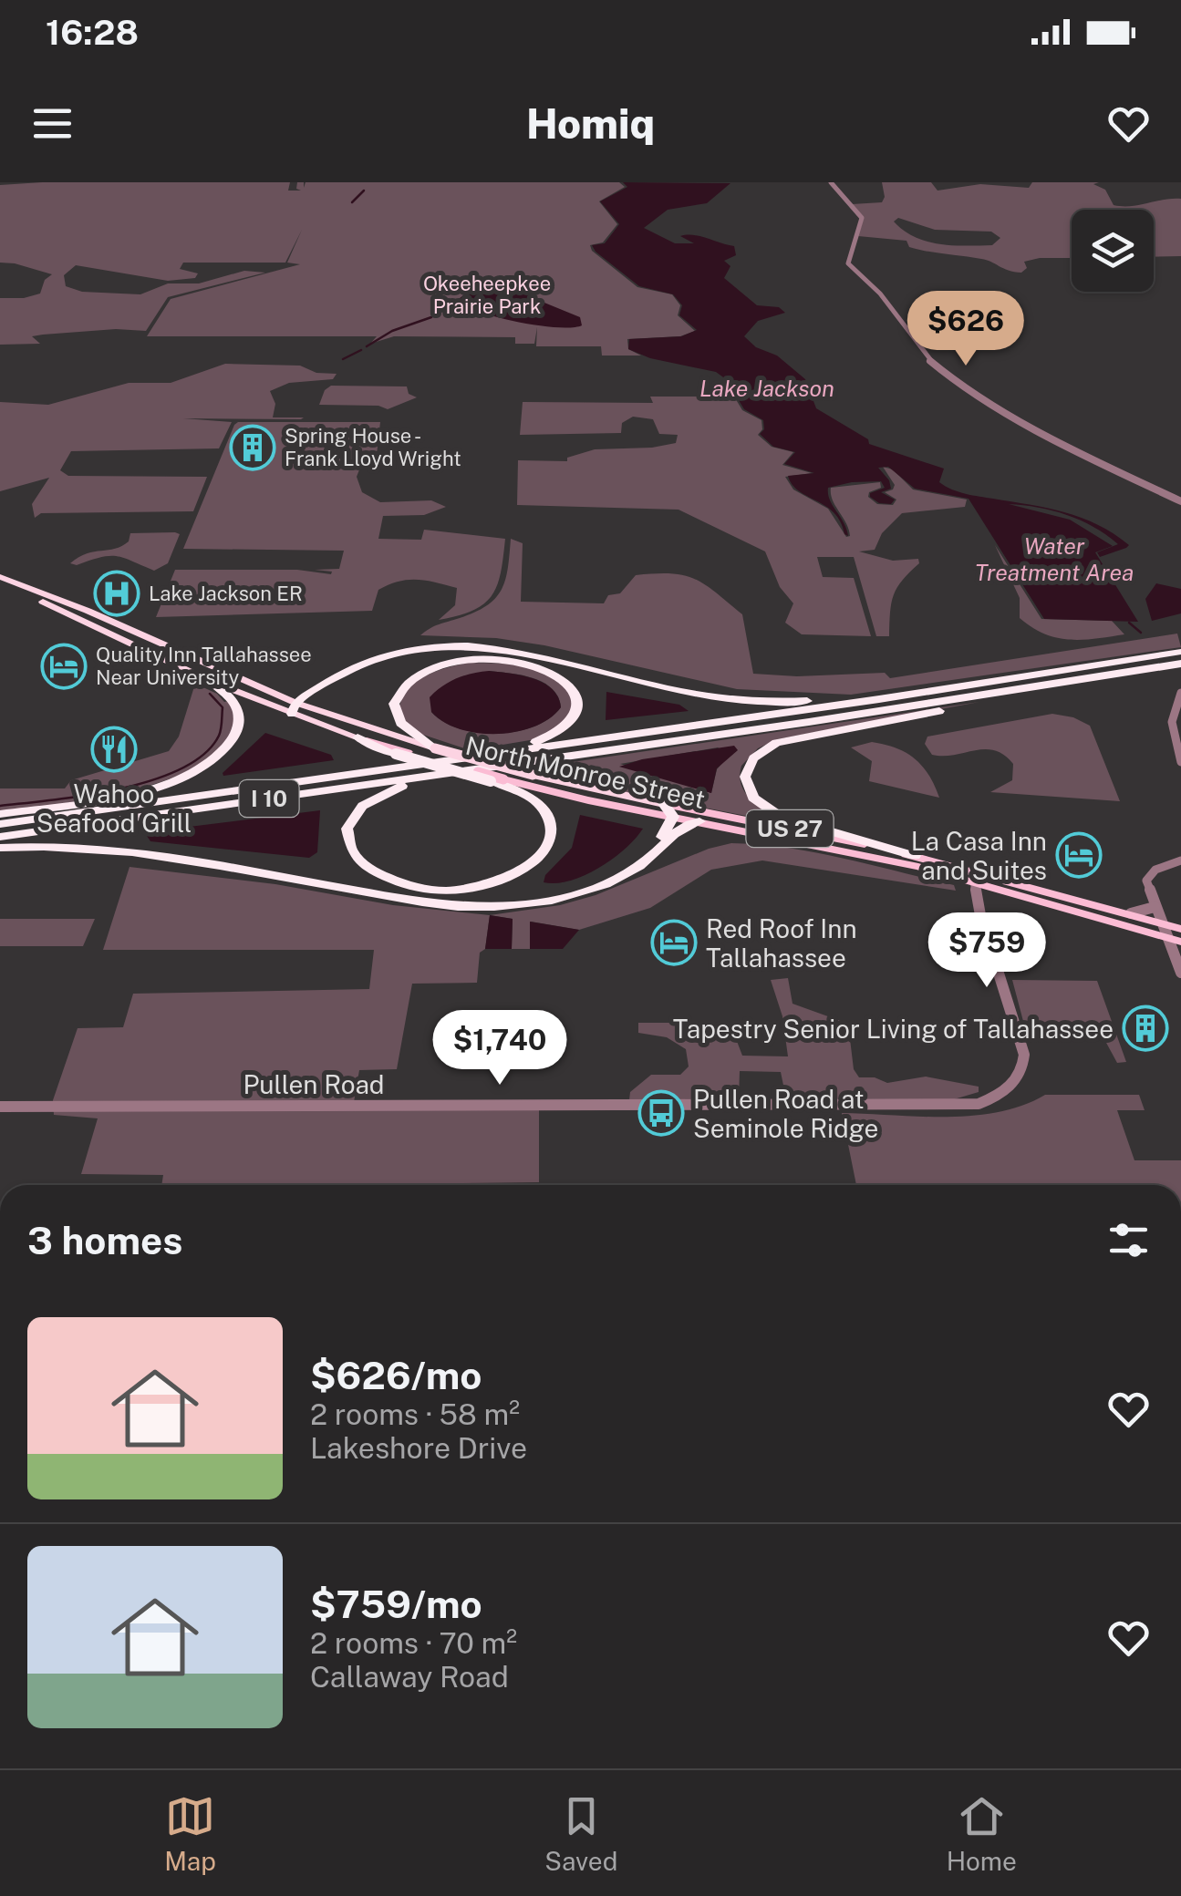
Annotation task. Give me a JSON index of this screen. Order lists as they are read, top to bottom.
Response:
{
  "streets": {
    "highway": ["North Monroe Street", "I 10", "US 27"],
    "street": ["Pullen Road"]
  },
  "water": ["Lake Jackson", "Water Treatment Area"],
  "parks": ["Okeeheepkee Prairie Park"],
  "places": {
    "building": ["Spring House - Frank Lloyd Wright", "Tapestry Senior Living of Tallahassee"],
    "hospital": ["Lake Jackson ER"],
    "hotel": ["Quality Inn Tallahassee Near University", "La Casa Inn and Suites", "Red Roof Inn Tallahassee"],
    "restaurant": ["Wahoo Seafood Grill"],
    "bus stop": ["Pullen Road at Seminole Ridge"]
  },
  "page": {
    "status": "16:28",
    "header": "Homiq",
    "price": ["$626", "$759", "$1,740"],
    "heading": "3 homes",
    "list": [
      {
        "name": "$626/mo",
        "note": "2 rooms · 58 m² · Lakeshore Drive"
      },
      {
        "name": "$759/mo",
        "note": "2 rooms · 70 m² · Callaway Road"
      }
    ],
    "tabs": ["Map", "Saved", "Home"]
  }
}
